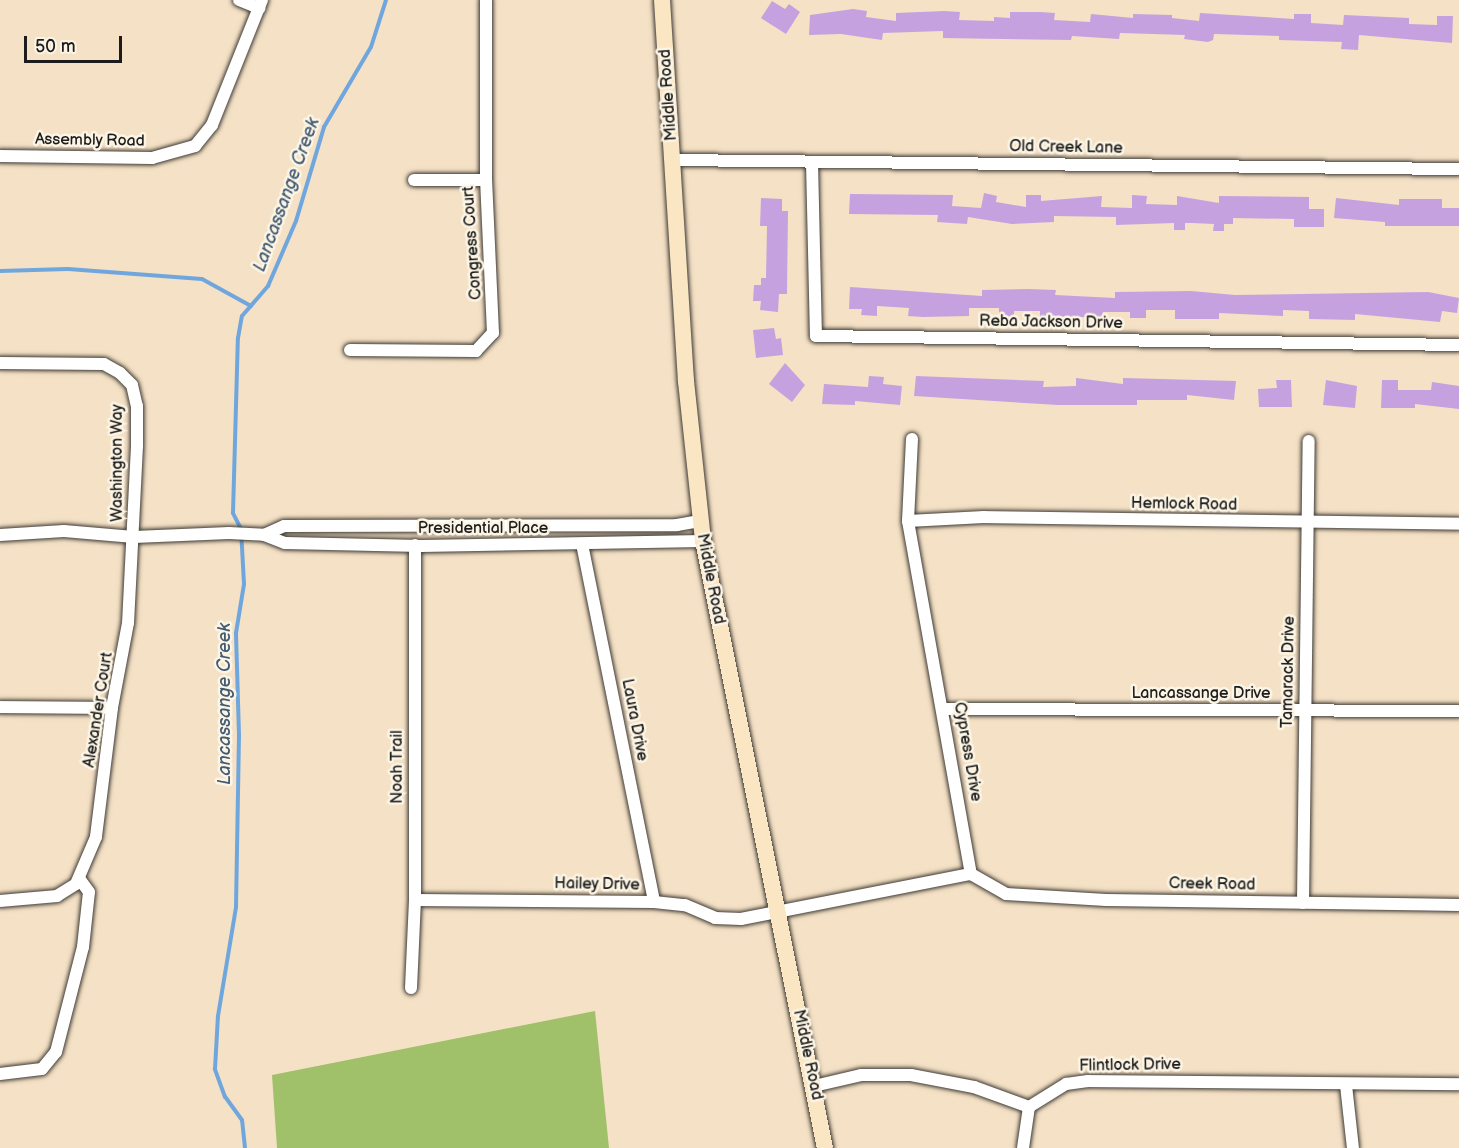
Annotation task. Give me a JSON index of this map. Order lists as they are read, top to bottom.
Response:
{
  "streets": {
    "main road": ["Middle Road"],
    "street": [
      "Assembly Road",
      "Old Creek Lane",
      "Congress Court",
      "Reba Jackson Drive",
      "Washington Way",
      "Hemlock Road",
      "Presidential Place",
      "Tamarack Drive",
      "Lancassange Drive",
      "Alexander Court",
      "Laura Drive",
      "Cypress Drive",
      "Noah Trail",
      "Hailey Drive",
      "Creek Road",
      "Flintlock Drive"
    ]
  },
  "crossings": [
    ["Middle Road", "Old Creek Lane"],
    ["Middle Road", "Presidential Place"],
    ["Middle Road", "Hailey Drive"],
    ["Old Creek Lane", "Reba Jackson Drive"],
    ["Washington Way", "Presidential Place"],
    ["Washington Way", "Alexander Court"],
    ["Hemlock Road", "Tamarack Drive"],
    ["Hemlock Road", "Cypress Drive"],
    ["Presidential Place", "Alexander Court"],
    ["Presidential Place", "Laura Drive"],
    ["Presidential Place", "Noah Trail"],
    ["Tamarack Drive", "Lancassange Drive"],
    ["Tamarack Drive", "Creek Road"],
    ["Lancassange Drive", "Cypress Drive"],
    ["Laura Drive", "Hailey Drive"],
    ["Cypress Drive", "Creek Road"],
    ["Noah Trail", "Hailey Drive"]
  ],
  "water": ["Lancassange Creek"],
  "scale_bar": "50 m"
}
